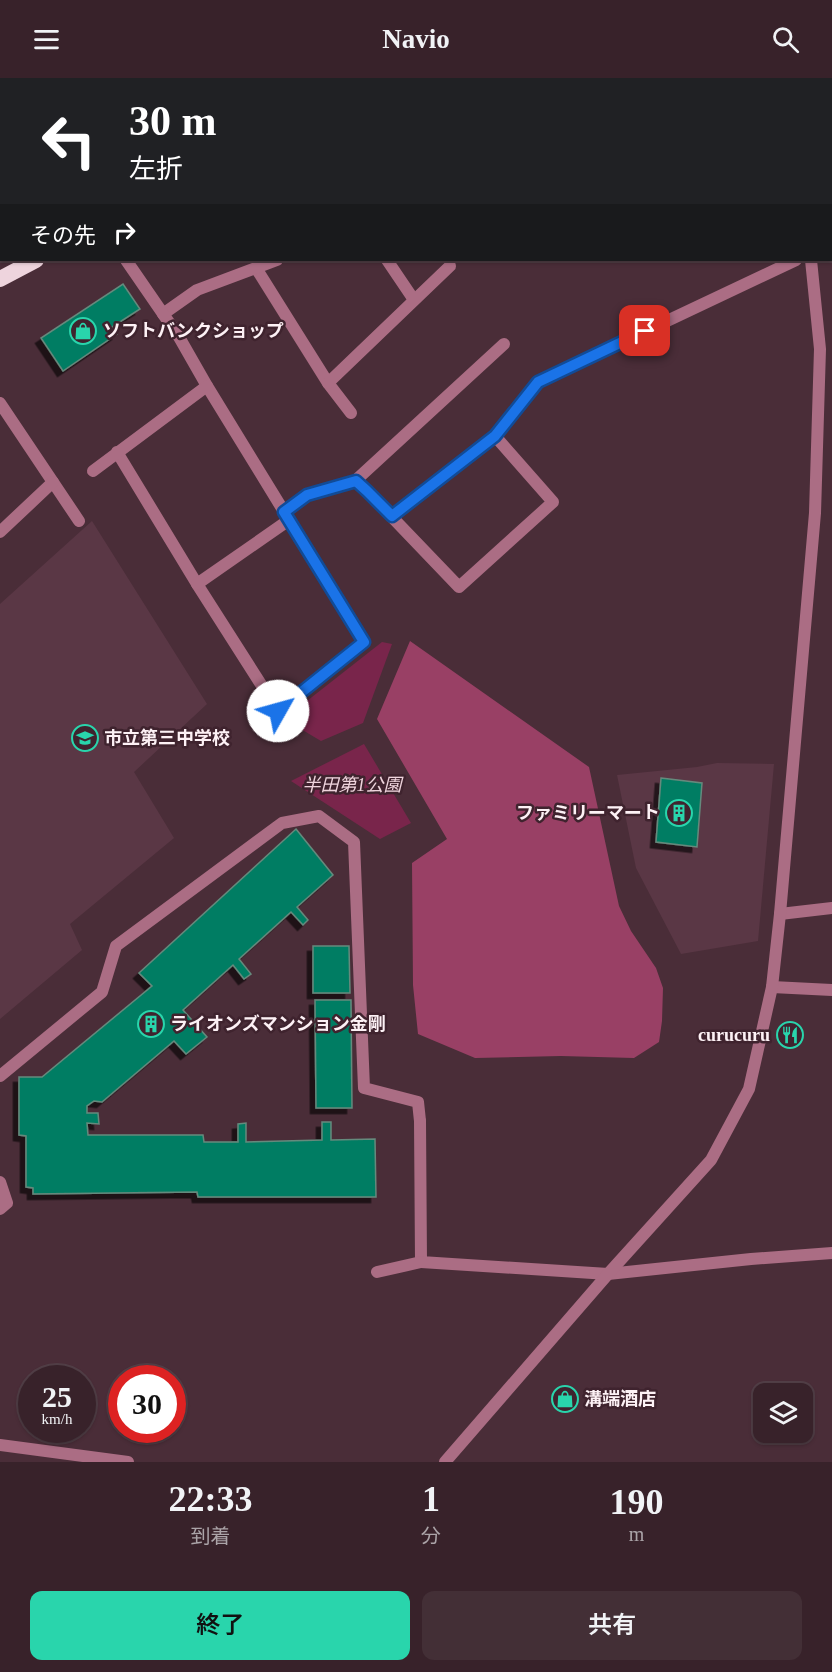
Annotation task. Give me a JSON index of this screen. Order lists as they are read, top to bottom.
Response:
{
  "parks": ["半田第1公園"],
  "places": {
    "shop": ["ソフトバンクショップ", "溝端酒店"],
    "school or university": ["市立第三中学校"],
    "building": ["ファミリーマート", "ライオンズマンション金剛"],
    "restaurant": ["curucuru"]
  },
  "page": {
    "header": "Navio",
    "turn": ["30 m", "左折"],
    "then": "その先",
    "speed": "25 km/h",
    "limit": "30",
    "eta": [
      "22:33",
      "到着",
      "1",
      "分",
      "190",
      "m"
    ],
    "buttons": ["終了", "共有"]
  }
}
